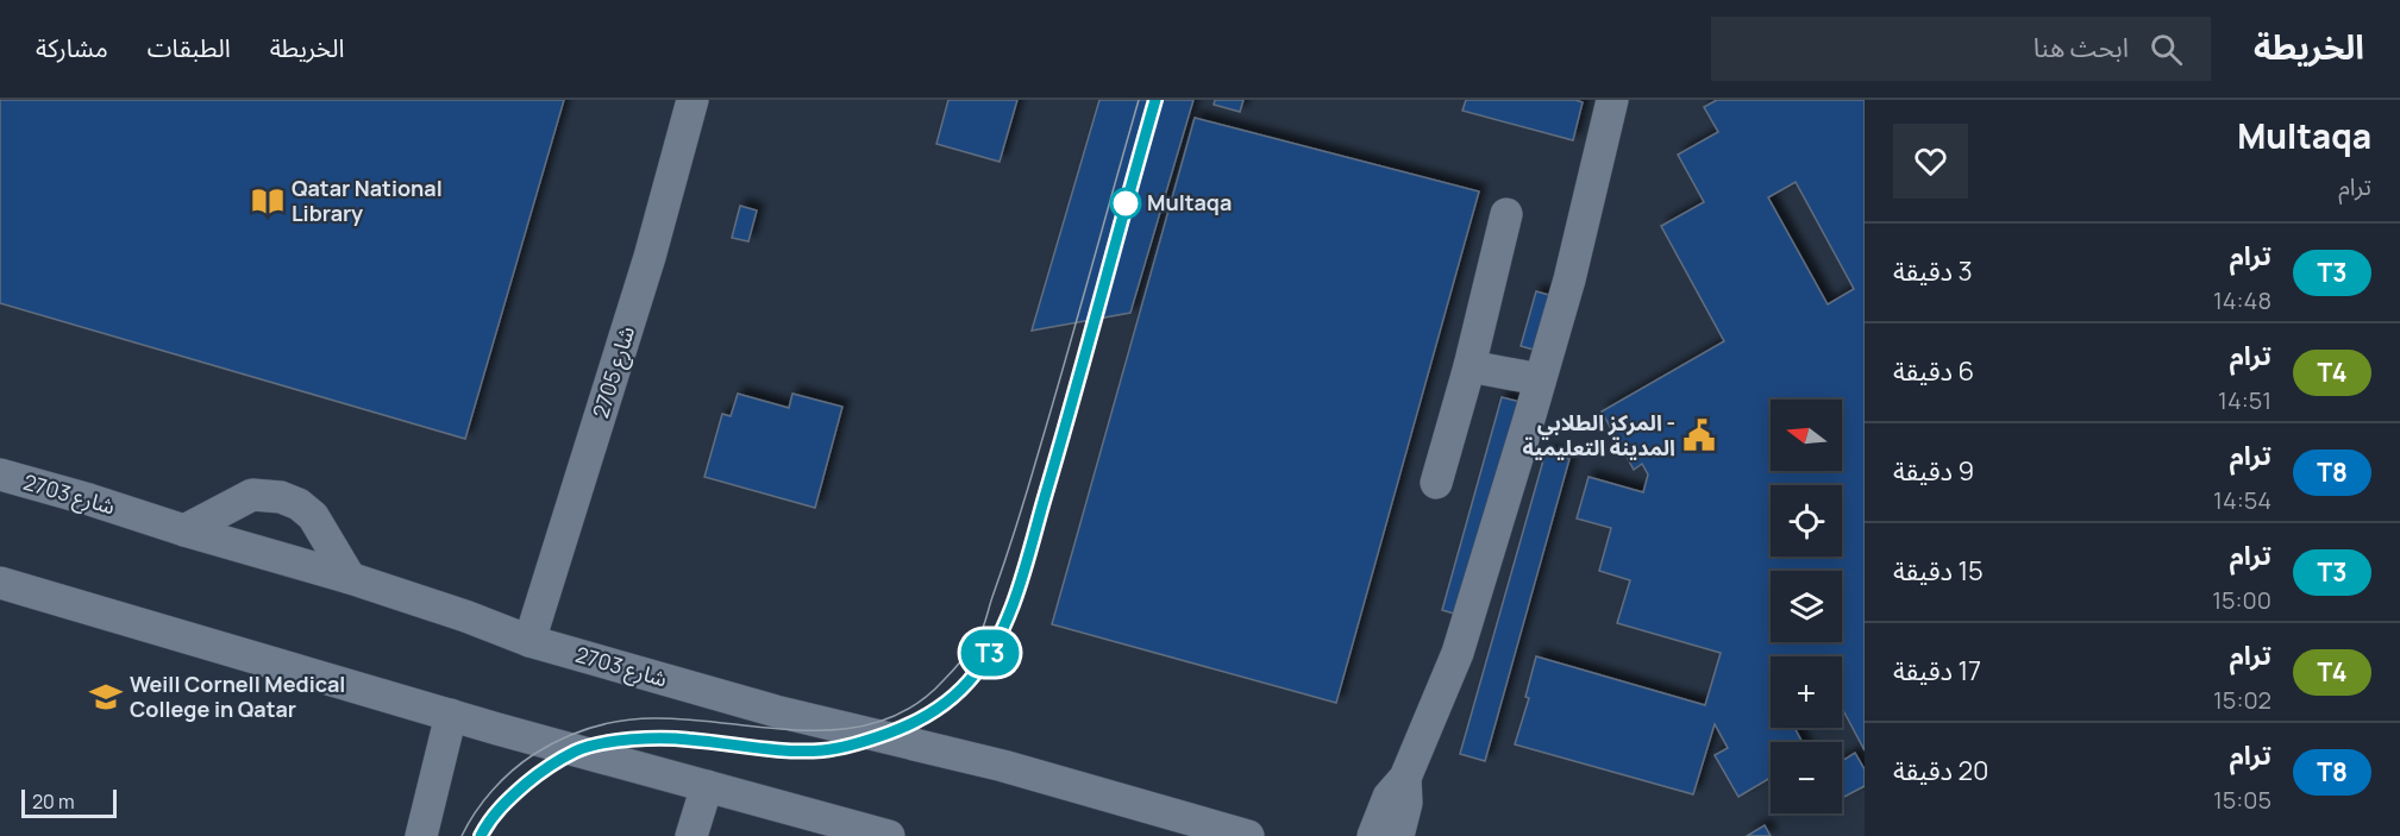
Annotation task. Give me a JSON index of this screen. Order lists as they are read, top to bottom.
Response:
{
  "streets": {
    "street": ["شارع 2705", "شارع 2703"]
  },
  "crossings": [
    ["شارع 2705", "شارع 2703"]
  ],
  "places": {
    "library": ["Qatar National Library"],
    "other": ["Multaqa"],
    "public building": ["المركز الطلابي - المدينة التعليمية"],
    "school or university": ["Weill Cornell Medical College in Qatar"]
  },
  "lines": ["tram line T3"],
  "scale_bar": "20 m",
  "north": "left",
  "page": {
    "header": "الخريطة",
    "search": "ابحث هنا",
    "nav": ["الخريطة", "الطبقات", "مشاركة"],
    "heading": ["Multaqa", "ترام"],
    "on_map": "T3",
    "list": [
      {
        "mark": "T3",
        "name": "ترام",
        "note": "14:48",
        "value": "3 دقيقة"
      },
      {
        "mark": "T4",
        "name": "ترام",
        "note": "14:51",
        "value": "6 دقيقة"
      },
      {
        "mark": "T8",
        "name": "ترام",
        "note": "14:54",
        "value": "9 دقيقة"
      },
      {
        "mark": "T3",
        "name": "ترام",
        "note": "15:00",
        "value": "15 دقيقة"
      },
      {
        "mark": "T4",
        "name": "ترام",
        "note": "15:02",
        "value": "17 دقيقة"
      },
      {
        "mark": "T8",
        "name": "ترام",
        "note": "15:05",
        "value": "20 دقيقة"
      }
    ],
    "map_buttons": ["+", "−"],
    "scale": "20 m"
  }
}
